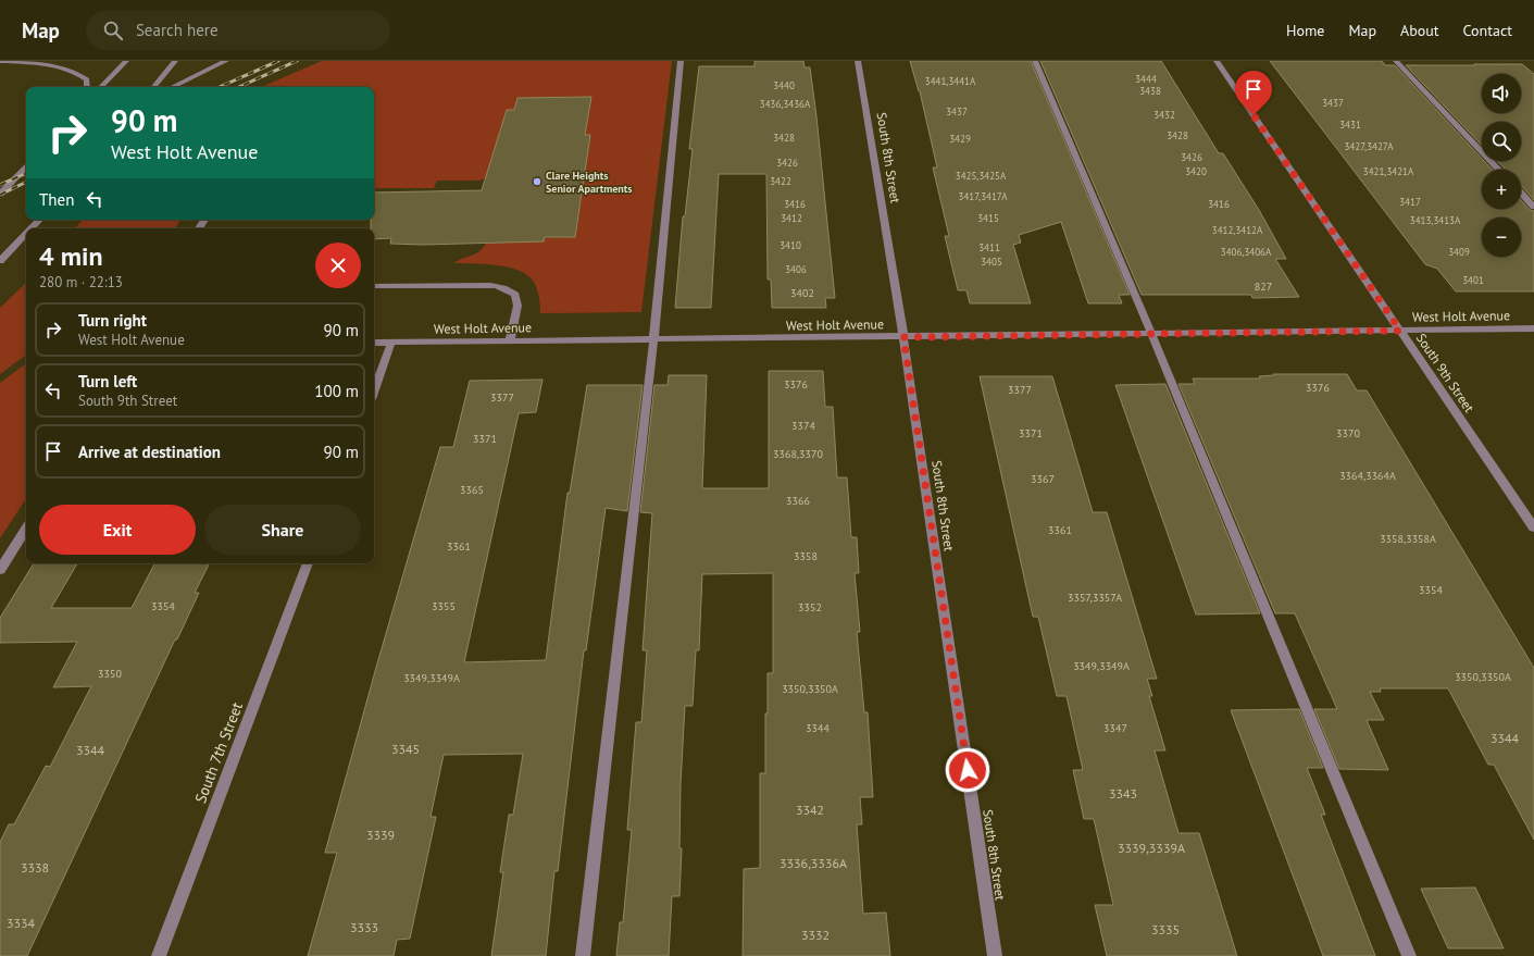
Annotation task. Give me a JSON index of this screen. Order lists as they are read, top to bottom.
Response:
{
  "streets": {
    "street": [
      "South 8th Street",
      "West Holt Avenue",
      "South 9th Street",
      "South 7th Street"
    ]
  },
  "crossings": [
    ["South 8th Street", "West Holt Avenue"],
    ["West Holt Avenue", "South 9th Street"]
  ],
  "places": ["Clare Heights Senior Apartments"],
  "house_numbers": [
    "3444",
    "3441,3441A",
    "3440",
    "3438",
    "3437",
    "3436,3436A",
    "3437",
    "3432",
    "3431",
    "3428",
    "3428",
    "3429",
    "3427,3427A",
    "3426",
    "3426",
    "3420",
    "3421,3421A",
    "3425,3425A",
    "3422",
    "3417,3417A",
    "3417",
    "3416",
    "3416",
    "3412",
    "3415",
    "3413,3413A",
    "3412,3412A",
    "3410",
    "3411",
    "3406,3406A",
    "3409",
    "3405",
    "3406",
    "3401",
    "827",
    "3402",
    "3376",
    "3376",
    "3377",
    "3377",
    "3374",
    "3371",
    "3370",
    "3371",
    "3368,3370",
    "3364,3364A",
    "3367",
    "3365",
    "3366",
    "3361",
    "3358,3358A",
    "3361",
    "3358",
    "3354",
    "3357,3357A",
    "3354",
    "3355",
    "3352",
    "3349,3349A",
    "3350",
    "3350,3350A",
    "3349,3349A",
    "3350,3350A",
    "3344",
    "3347",
    "3344",
    "3345",
    "3344",
    "3343",
    "3342",
    "3339",
    "3339,3339A",
    "3336,3336A",
    "3338",
    "3334",
    "3333",
    "3335",
    "3332"
  ],
  "page": {
    "header": "Map",
    "search": "Search here",
    "nav": [
      "Home",
      "Map",
      "About",
      "Contact"
    ],
    "map_buttons": ["+", "−"],
    "turn": ["90 m", "West Holt Avenue"],
    "then": "Then",
    "heading": ["4 min", "280 m · 22:13"],
    "list": [
      {
        "name": "Turn right",
        "note": "West Holt Avenue",
        "value": "90 m"
      },
      {
        "name": "Turn left",
        "note": "South 9th Street",
        "value": "100 m"
      },
      {
        "name": "Arrive at destination",
        "value": "90 m"
      }
    ],
    "buttons": ["Exit", "Share"]
  }
}
